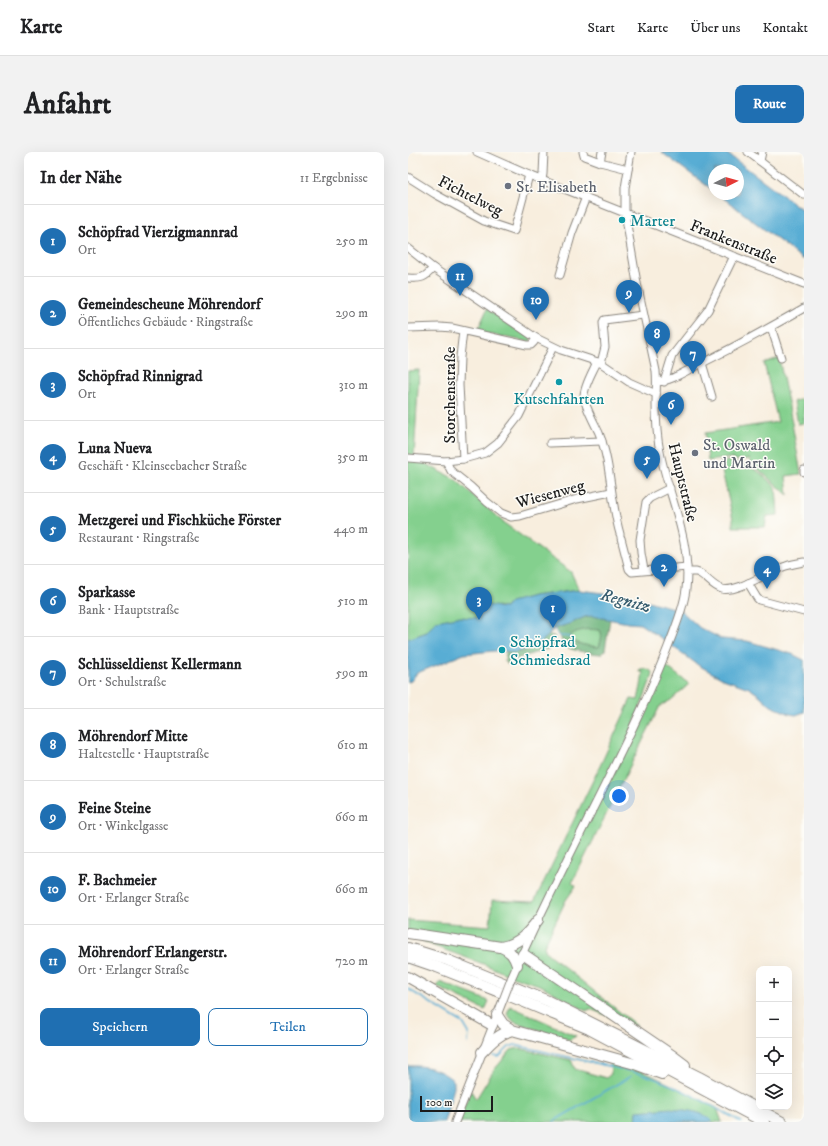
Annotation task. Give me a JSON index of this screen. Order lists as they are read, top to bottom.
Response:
{
  "streets": {
    "street": [
      "Fichtelweg",
      "Frankenstraße",
      "Storchenstraße",
      "Hauptstraße",
      "Wiesenweg"
    ]
  },
  "crossings": [
    ["Fichtelweg", "Frankenstraße"],
    ["Frankenstraße", "Hauptstraße"]
  ],
  "water": ["Regnitz"],
  "places": [
    "St. Elisabeth",
    "Marter",
    "Kutschfahrten",
    "St. Oswald und Martin",
    "Schöpfrad Schmiedsrad"
  ],
  "scale_bar": "100 m",
  "north": "right",
  "page": {
    "header": "Karte",
    "nav": [
      "Start",
      "Karte",
      "Über uns",
      "Kontakt"
    ],
    "buttons": [
      "Route",
      ["Speichern", "Teilen"]
    ],
    "title": "Anfahrt",
    "heading": ["In der Nähe", "11 Ergebnisse"],
    "list": [
      {
        "mark": "1",
        "name": "Schöpfrad Vierzigmannrad",
        "note": "Ort",
        "value": "250 m"
      },
      {
        "mark": "2",
        "name": "Gemeindescheune Möhrendorf",
        "note": "Öffentliches Gebäude · Ringstraße",
        "value": "290 m"
      },
      {
        "mark": "3",
        "name": "Schöpfrad Rinnigrad",
        "note": "Ort",
        "value": "310 m"
      },
      {
        "mark": "4",
        "name": "Luna Nueva",
        "note": "Geschäft · Kleinseebacher Straße",
        "value": "350 m"
      },
      {
        "mark": "5",
        "name": "Metzgerei und Fischküche Förster",
        "note": "Restaurant · Ringstraße",
        "value": "440 m"
      },
      {
        "mark": "6",
        "name": "Sparkasse",
        "note": "Bank · Hauptstraße",
        "value": "510 m"
      },
      {
        "mark": "7",
        "name": "Schlüsseldienst Kellermann",
        "note": "Ort · Schulstraße",
        "value": "590 m"
      },
      {
        "mark": "8",
        "name": "Möhrendorf Mitte",
        "note": "Haltestelle · Hauptstraße",
        "value": "610 m"
      },
      {
        "mark": "9",
        "name": "Feine Steine",
        "note": "Ort · Winkelgasse",
        "value": "660 m"
      },
      {
        "mark": "10",
        "name": "F. Bachmeier",
        "note": "Ort · Erlanger Straße",
        "value": "660 m"
      },
      {
        "mark": "11",
        "name": "Möhrendorf Erlangerstr.",
        "note": "Ort · Erlanger Straße",
        "value": "720 m"
      }
    ],
    "pins": [
      "11",
      "9",
      "10",
      "8",
      "7",
      "6",
      "5",
      "2",
      "4",
      "3",
      "1"
    ],
    "map_buttons": ["+", "−"],
    "scale": "100 m"
  }
}
